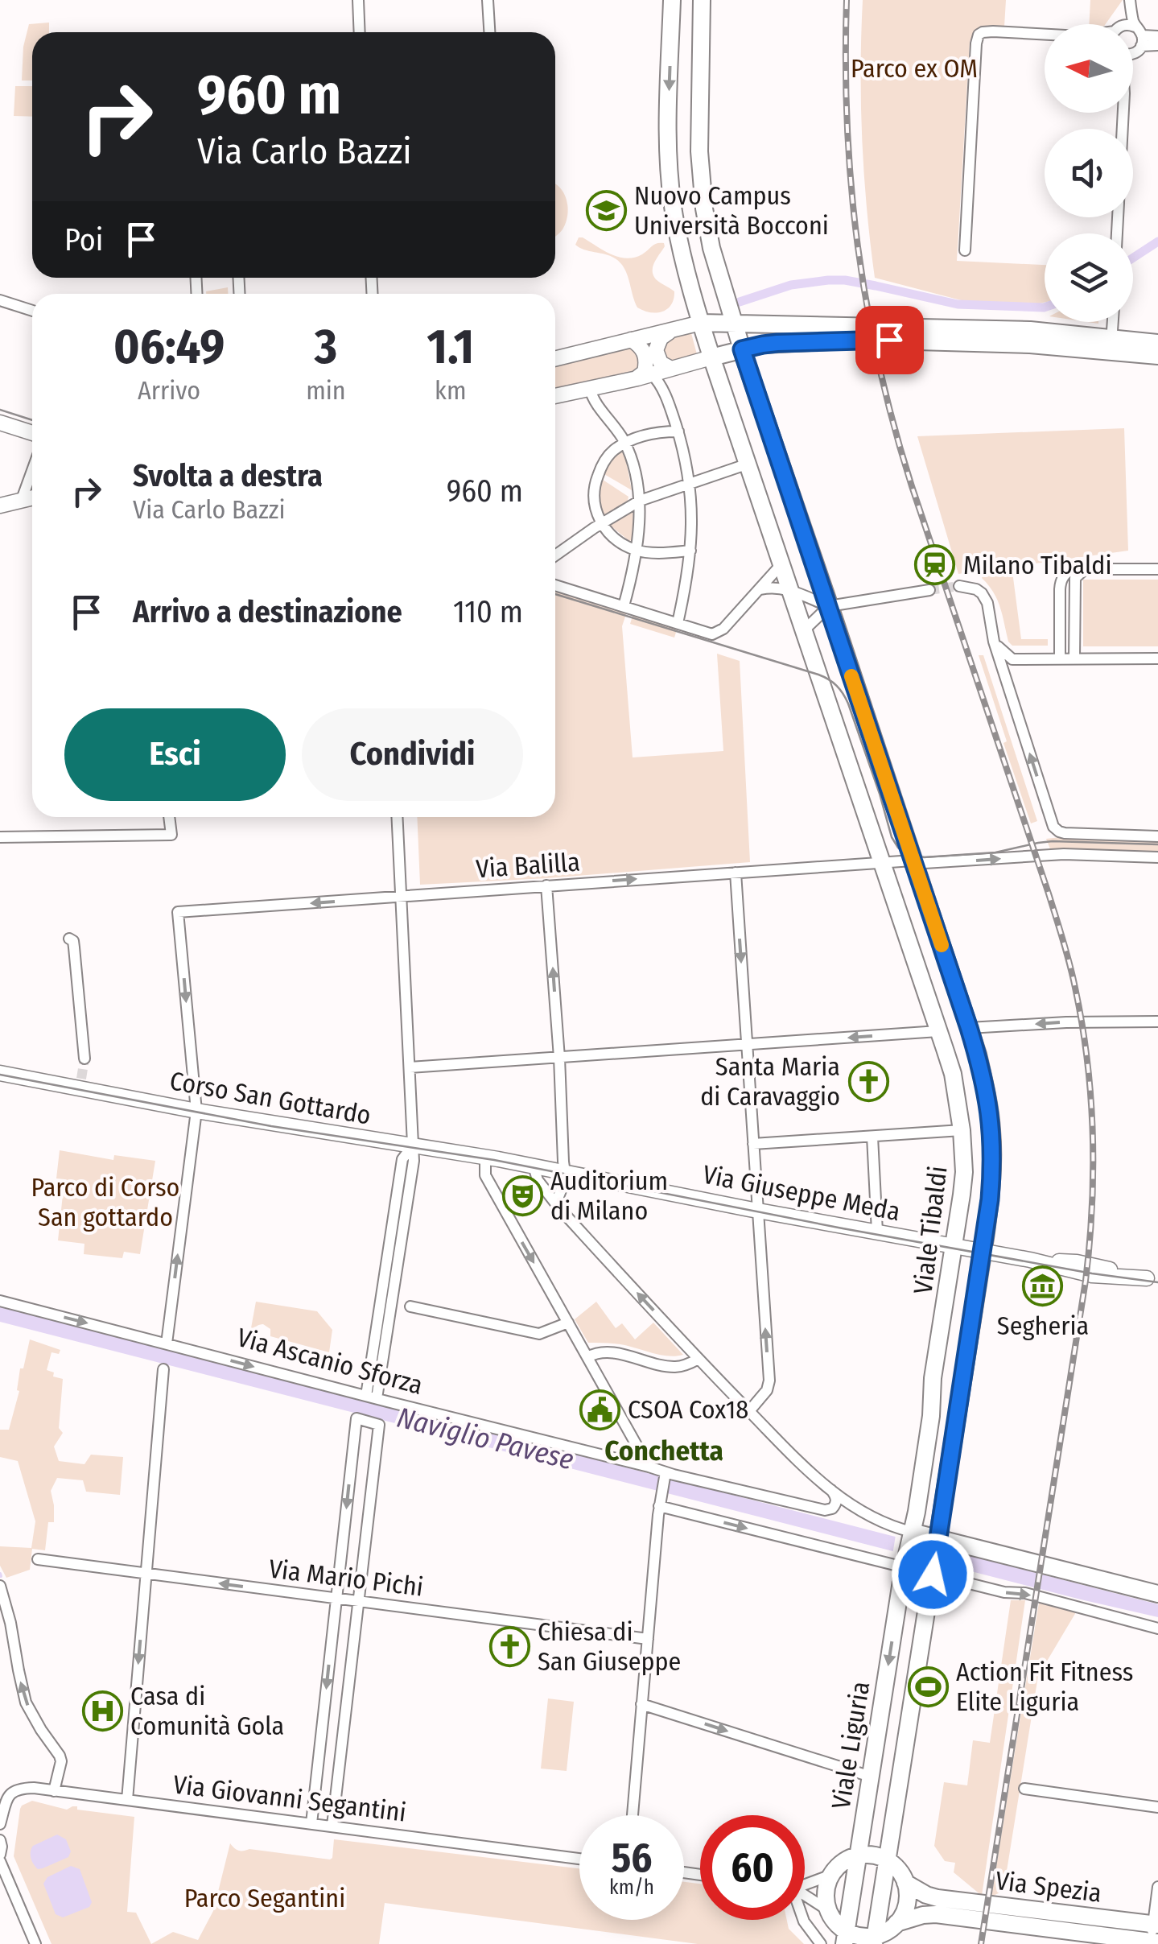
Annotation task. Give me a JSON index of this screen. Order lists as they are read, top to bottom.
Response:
{
  "streets": {
    "main road": ["Viale Tibaldi", "Viale Liguria", "Via Spezia"],
    "street": [
      "Via Balilla",
      "Corso San Gottardo",
      "Via Giuseppe Meda",
      "Via Ascanio Sforza",
      "Via Mario Pichi",
      "Via Giovanni Segantini"
    ]
  },
  "crossings": [
    ["Via Balilla", "Corso San Gottardo"],
    ["Via Balilla", "Viale Tibaldi"],
    ["Corso San Gottardo", "Via Giuseppe Meda"],
    ["Via Giuseppe Meda", "Viale Tibaldi"],
    ["Viale Tibaldi", "Viale Liguria"]
  ],
  "one_way": ["Via Ascanio Sforza"],
  "districts": ["Conchetta"],
  "water": ["Naviglio Pavese"],
  "parks": ["Parco ex OM", "Parco di Corso San gottardo", "Parco Segantini"],
  "places": {
    "school or university": ["Nuovo Campus Università Bocconi"],
    "station": ["Milano Tibaldi"],
    "church": ["Santa Maria di Caravaggio", "Chiesa di San Giuseppe"],
    "theatre": ["Auditorium di Milano"],
    "museum": ["Segheria"],
    "public building": ["CSOA Cox18"],
    "sports": ["Action Fit Fitness Elite Liguria"],
    "hospital": ["Casa di Comunità Gola"]
  },
  "north": "left",
  "page": {
    "turn": ["960 m", "Via Carlo Bazzi"],
    "then": "Poi",
    "eta": [
      "06:49",
      "Arrivo",
      "3",
      "min",
      "1.1",
      "km"
    ],
    "list": [
      {
        "name": "Svolta a destra",
        "note": "Via Carlo Bazzi",
        "value": "960 m"
      },
      {
        "name": "Arrivo a destinazione",
        "value": "110 m"
      }
    ],
    "buttons": ["Esci", "Condividi"],
    "speed": "56 km/h",
    "limit": "60"
  }
}
